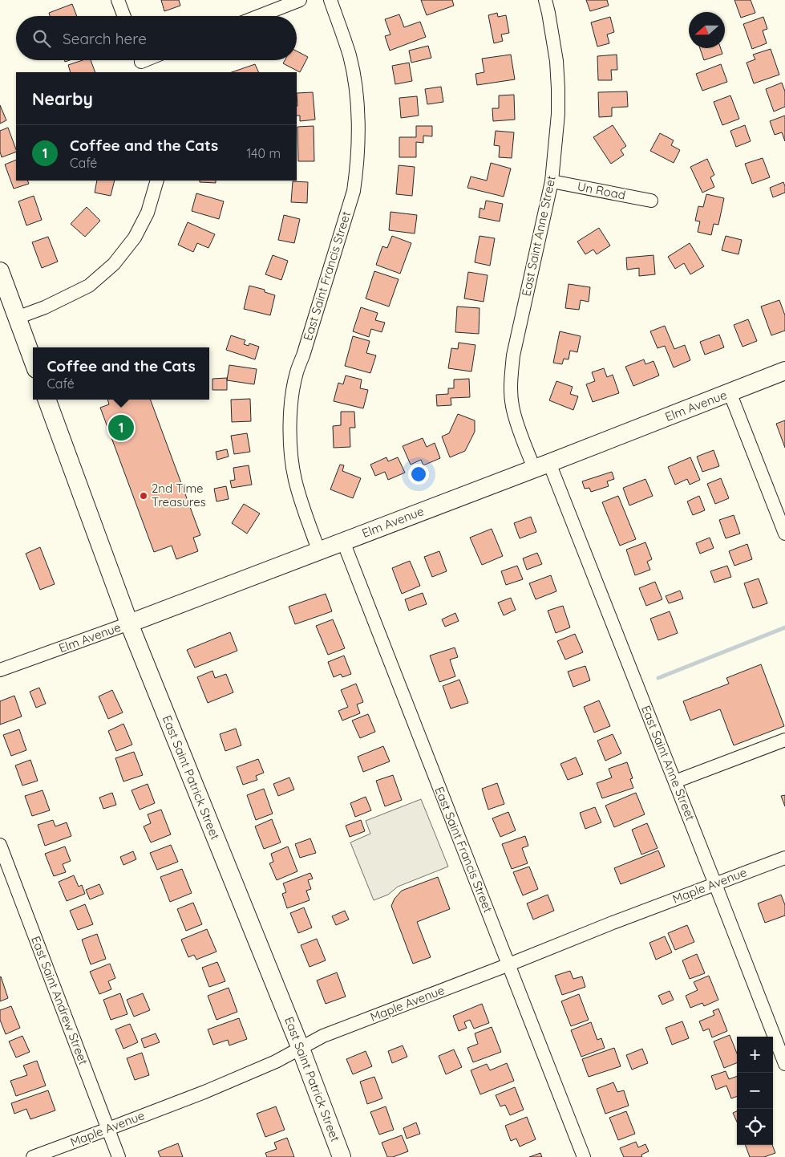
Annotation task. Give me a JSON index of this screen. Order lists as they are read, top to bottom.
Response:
{
  "streets": {
    "main road": ["Elm Avenue", "East Saint Patrick Street"],
    "street": [
      "Un Road",
      "East Saint Anne Street",
      "East Saint Francis Street",
      "Maple Avenue",
      "East Saint Andrew Street"
    ]
  },
  "crossings": [
    ["Un Road", "East Saint Anne Street"],
    ["East Saint Anne Street", "Elm Avenue"],
    ["East Saint Anne Street", "Maple Avenue"],
    ["East Saint Francis Street", "Elm Avenue"],
    ["East Saint Francis Street", "Maple Avenue"],
    ["Elm Avenue", "East Saint Patrick Street"],
    ["East Saint Patrick Street", "Maple Avenue"],
    ["Maple Avenue", "East Saint Andrew Street"]
  ],
  "places": ["2nd Time Treasures"],
  "north": "left",
  "page": {
    "search": "Search here",
    "heading": "Nearby",
    "list": [
      {
        "mark": "1",
        "name": "Coffee and the Cats",
        "note": "Café",
        "value": "140 m"
      }
    ],
    "popup": ["Coffee and the Cats", "Café"],
    "pins": "1",
    "map_buttons": ["+", "−"]
  }
}
